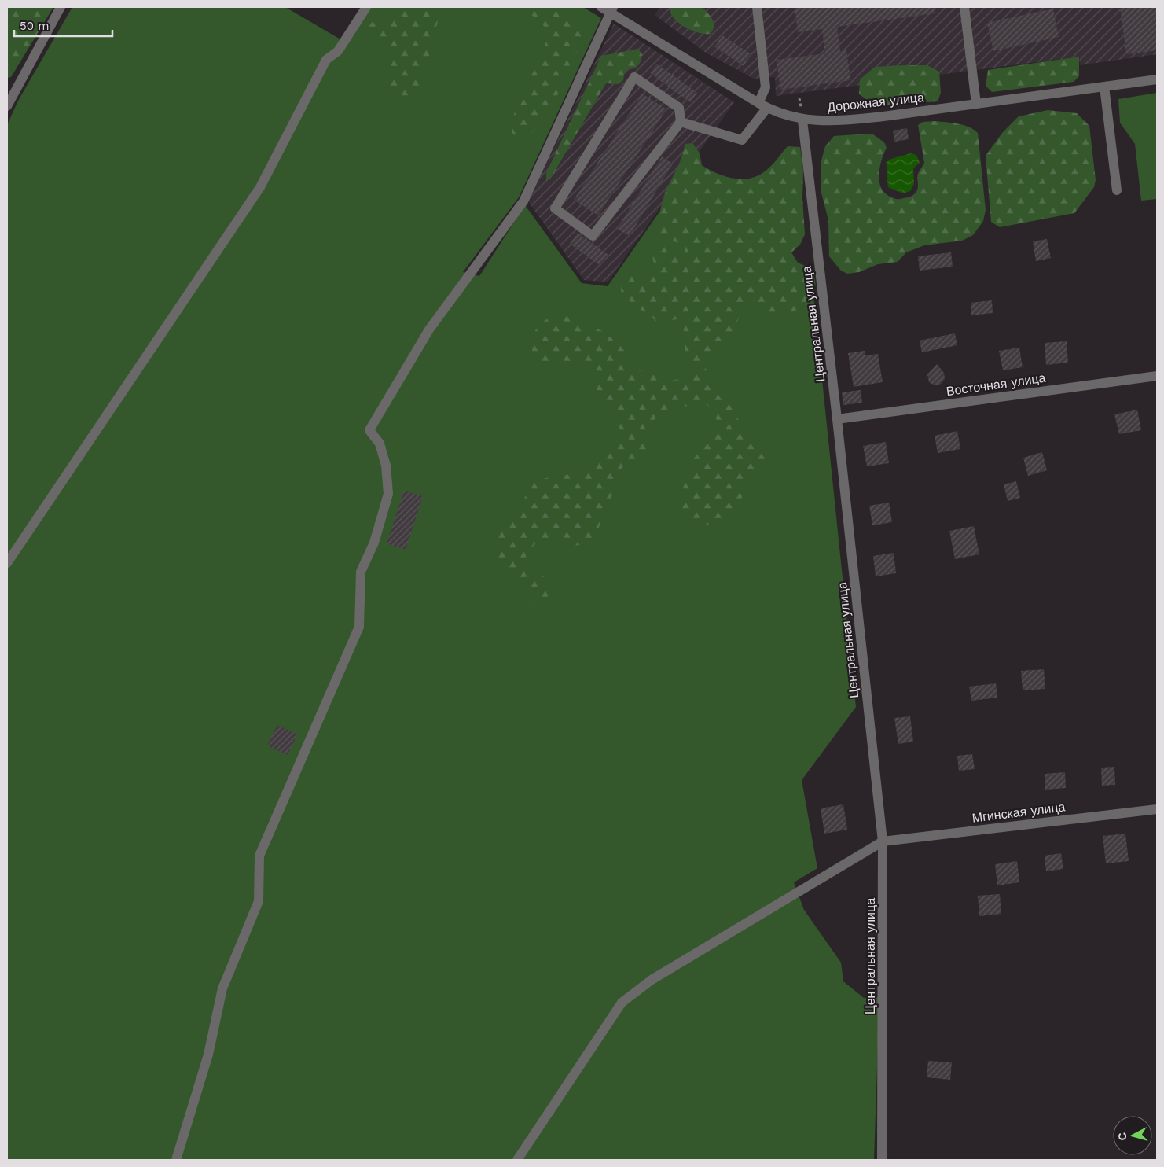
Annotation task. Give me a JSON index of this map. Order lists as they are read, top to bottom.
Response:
{
  "streets": {
    "street": [
      "Дорожная улица",
      "Центральная улица",
      "Восточная улица",
      "Мгинская улица"
    ]
  },
  "crossings": [
    ["Дорожная улица", "Центральная улица"],
    ["Центральная улица", "Восточная улица"],
    ["Центральная улица", "Мгинская улица"]
  ],
  "scale_bar": "50 m",
  "north": "left"
}
